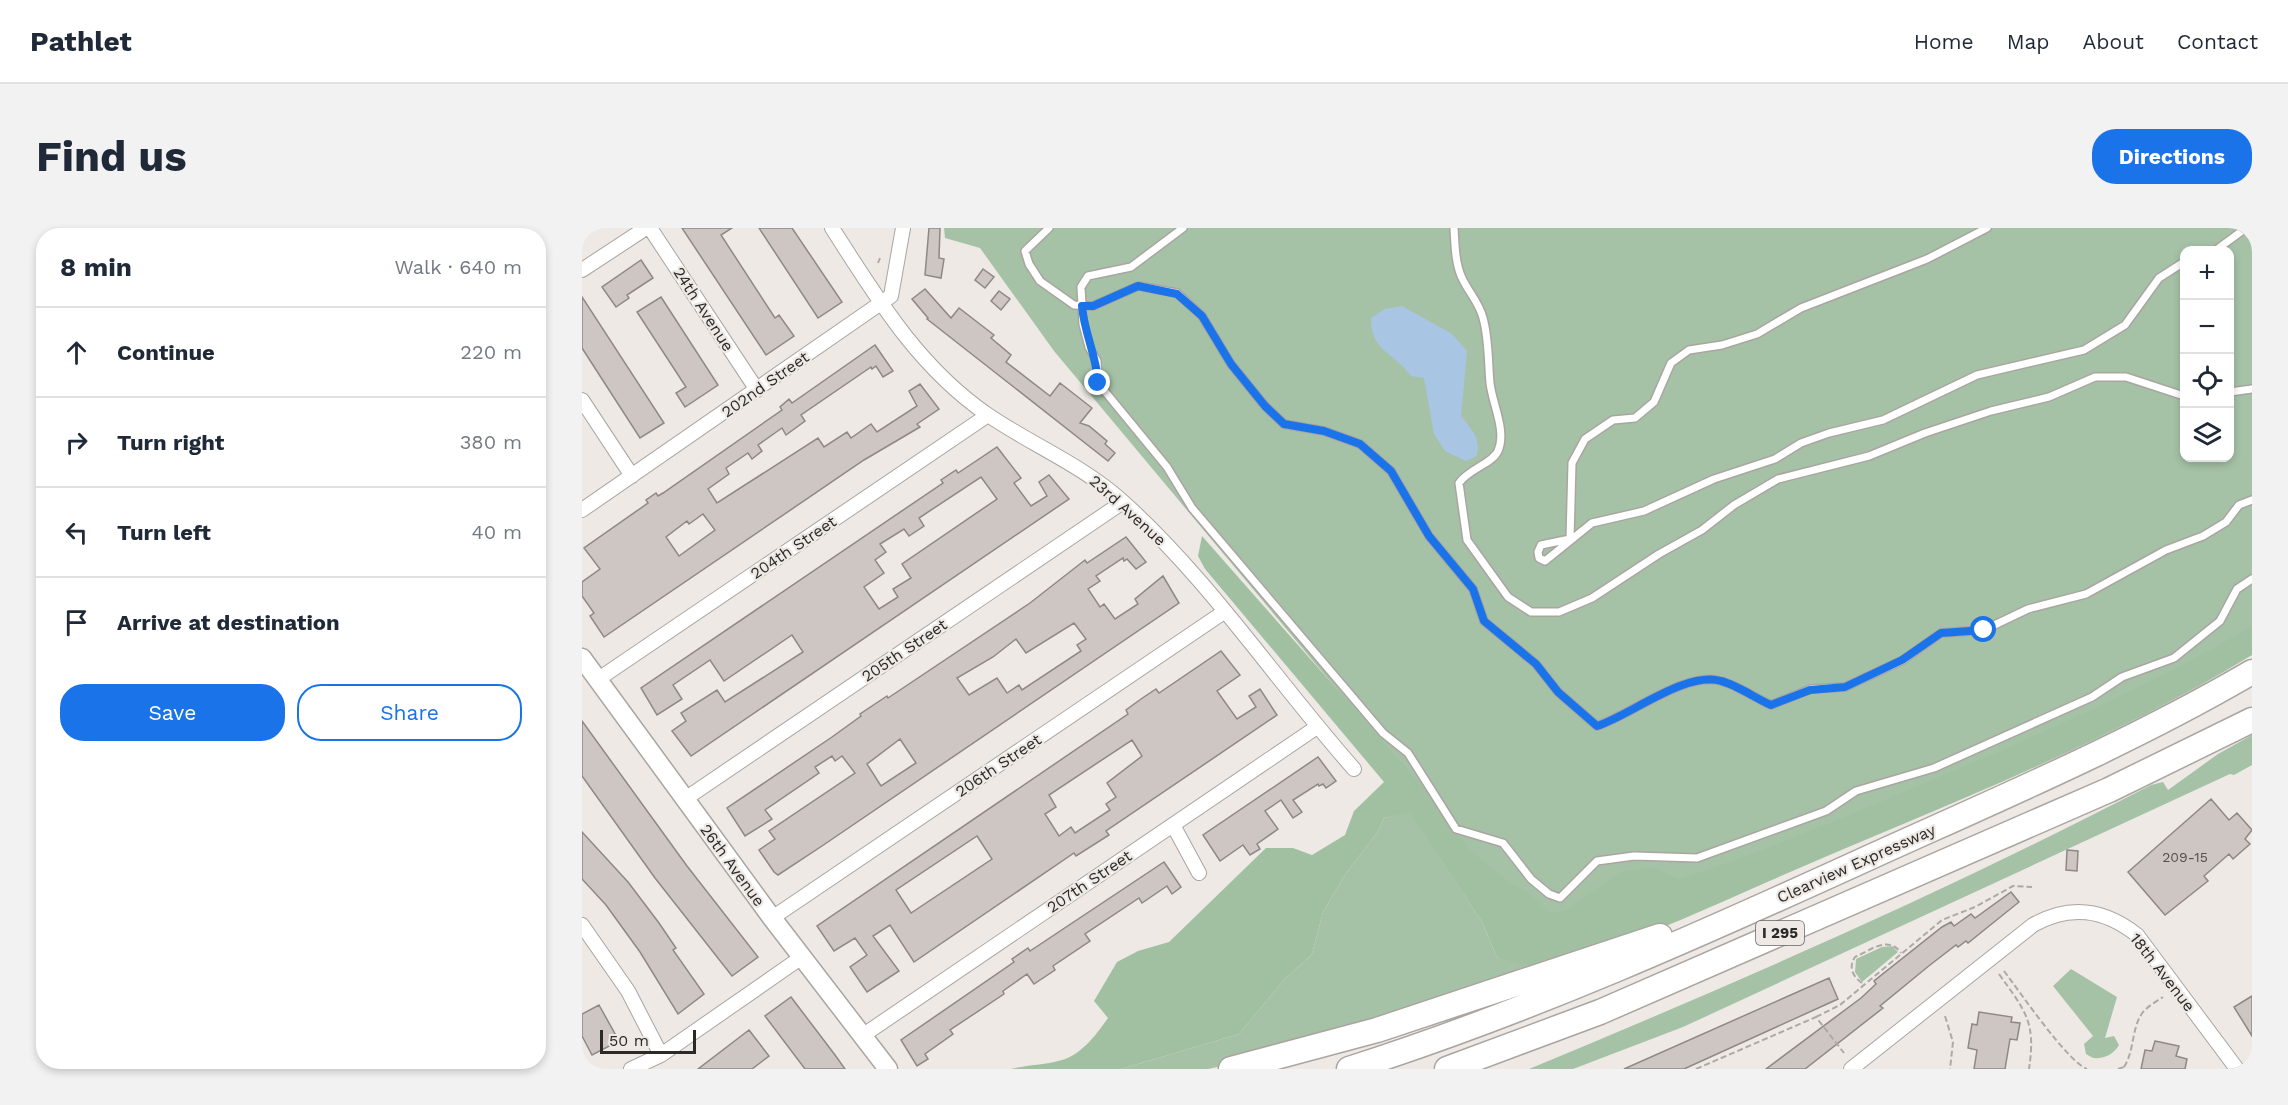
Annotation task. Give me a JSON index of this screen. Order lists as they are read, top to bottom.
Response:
{
  "streets": {
    "highway": ["Clearview Expressway", "I 295"],
    "street": [
      "24th Avenue",
      "202nd Street",
      "23rd Avenue",
      "204th Street",
      "205th Street",
      "206th Street",
      "26th Avenue",
      "207th Street",
      "18th Avenue"
    ]
  },
  "crossings": [
    ["24th Avenue", "202nd Street"],
    ["202nd Street", "23rd Avenue"],
    ["23rd Avenue", "204th Street"],
    ["23rd Avenue", "205th Street"],
    ["23rd Avenue", "206th Street"],
    ["23rd Avenue", "207th Street"],
    ["204th Street", "26th Avenue"],
    ["205th Street", "26th Avenue"],
    ["206th Street", "26th Avenue"],
    ["26th Avenue", "207th Street"]
  ],
  "house_numbers": ["209-15"],
  "scale_bar": "50 m",
  "page": {
    "header": "Pathlet",
    "nav": [
      "Home",
      "Map",
      "About",
      "Contact"
    ],
    "buttons": [
      "Directions",
      ["Save", "Share"]
    ],
    "title": "Find us",
    "heading": ["8 min", "Walk · 640 m"],
    "map_buttons": ["+", "−"],
    "list": [
      ["Continue", "220 m"],
      ["Turn right", "380 m"],
      ["Turn left", "40 m"],
      "Arrive at destination"
    ],
    "scale": "50 m"
  }
}
